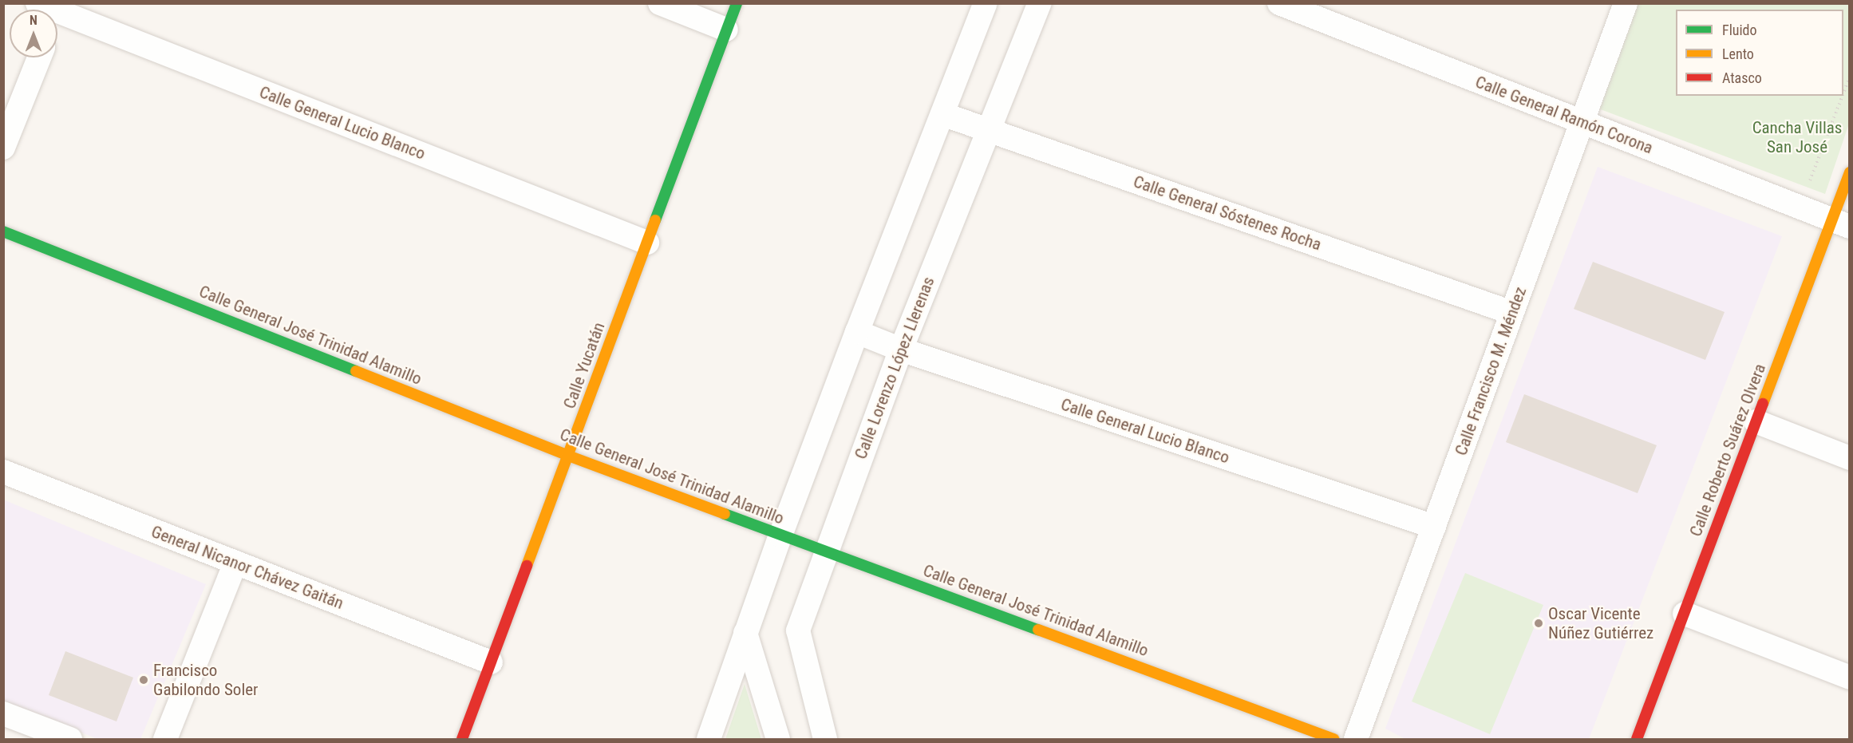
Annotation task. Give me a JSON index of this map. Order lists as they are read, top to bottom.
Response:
{
  "streets": {
    "street": [
      "Calle General Ramón Corona",
      "Calle General Lucio Blanco",
      "Calle General Sóstenes Rocha",
      "Calle General José Trinidad Alamillo",
      "Calle Yucatán",
      "Calle Lorenzo López Llerenas",
      "Calle Francisco M. Méndez",
      "Calle Roberto Suárez Olvera",
      "General Nicanor Chávez Gaitán"
    ]
  },
  "crossings": [
    ["Calle General Ramón Corona", "Calle Francisco M. Méndez"],
    ["Calle General Ramón Corona", "Calle Roberto Suárez Olvera"],
    ["Calle General Lucio Blanco", "Calle Yucatán"],
    ["Calle General Lucio Blanco", "Calle Lorenzo López Llerenas"],
    ["Calle General Lucio Blanco", "Calle Francisco M. Méndez"],
    ["Calle General Sóstenes Rocha", "Calle Lorenzo López Llerenas"],
    ["Calle General Sóstenes Rocha", "Calle Francisco M. Méndez"],
    ["Calle General José Trinidad Alamillo", "Calle Yucatán"],
    ["Calle General José Trinidad Alamillo", "Calle Lorenzo López Llerenas"],
    ["Calle Yucatán", "General Nicanor Chávez Gaitán"]
  ],
  "parks": ["Cancha Villas San José"],
  "places": ["Oscar Vicente Núñez Gutiérrez", "Francisco Gabilondo Soler"],
  "legend": ["Fluido", "Lento", "Atasco"],
  "north": "top"
}
